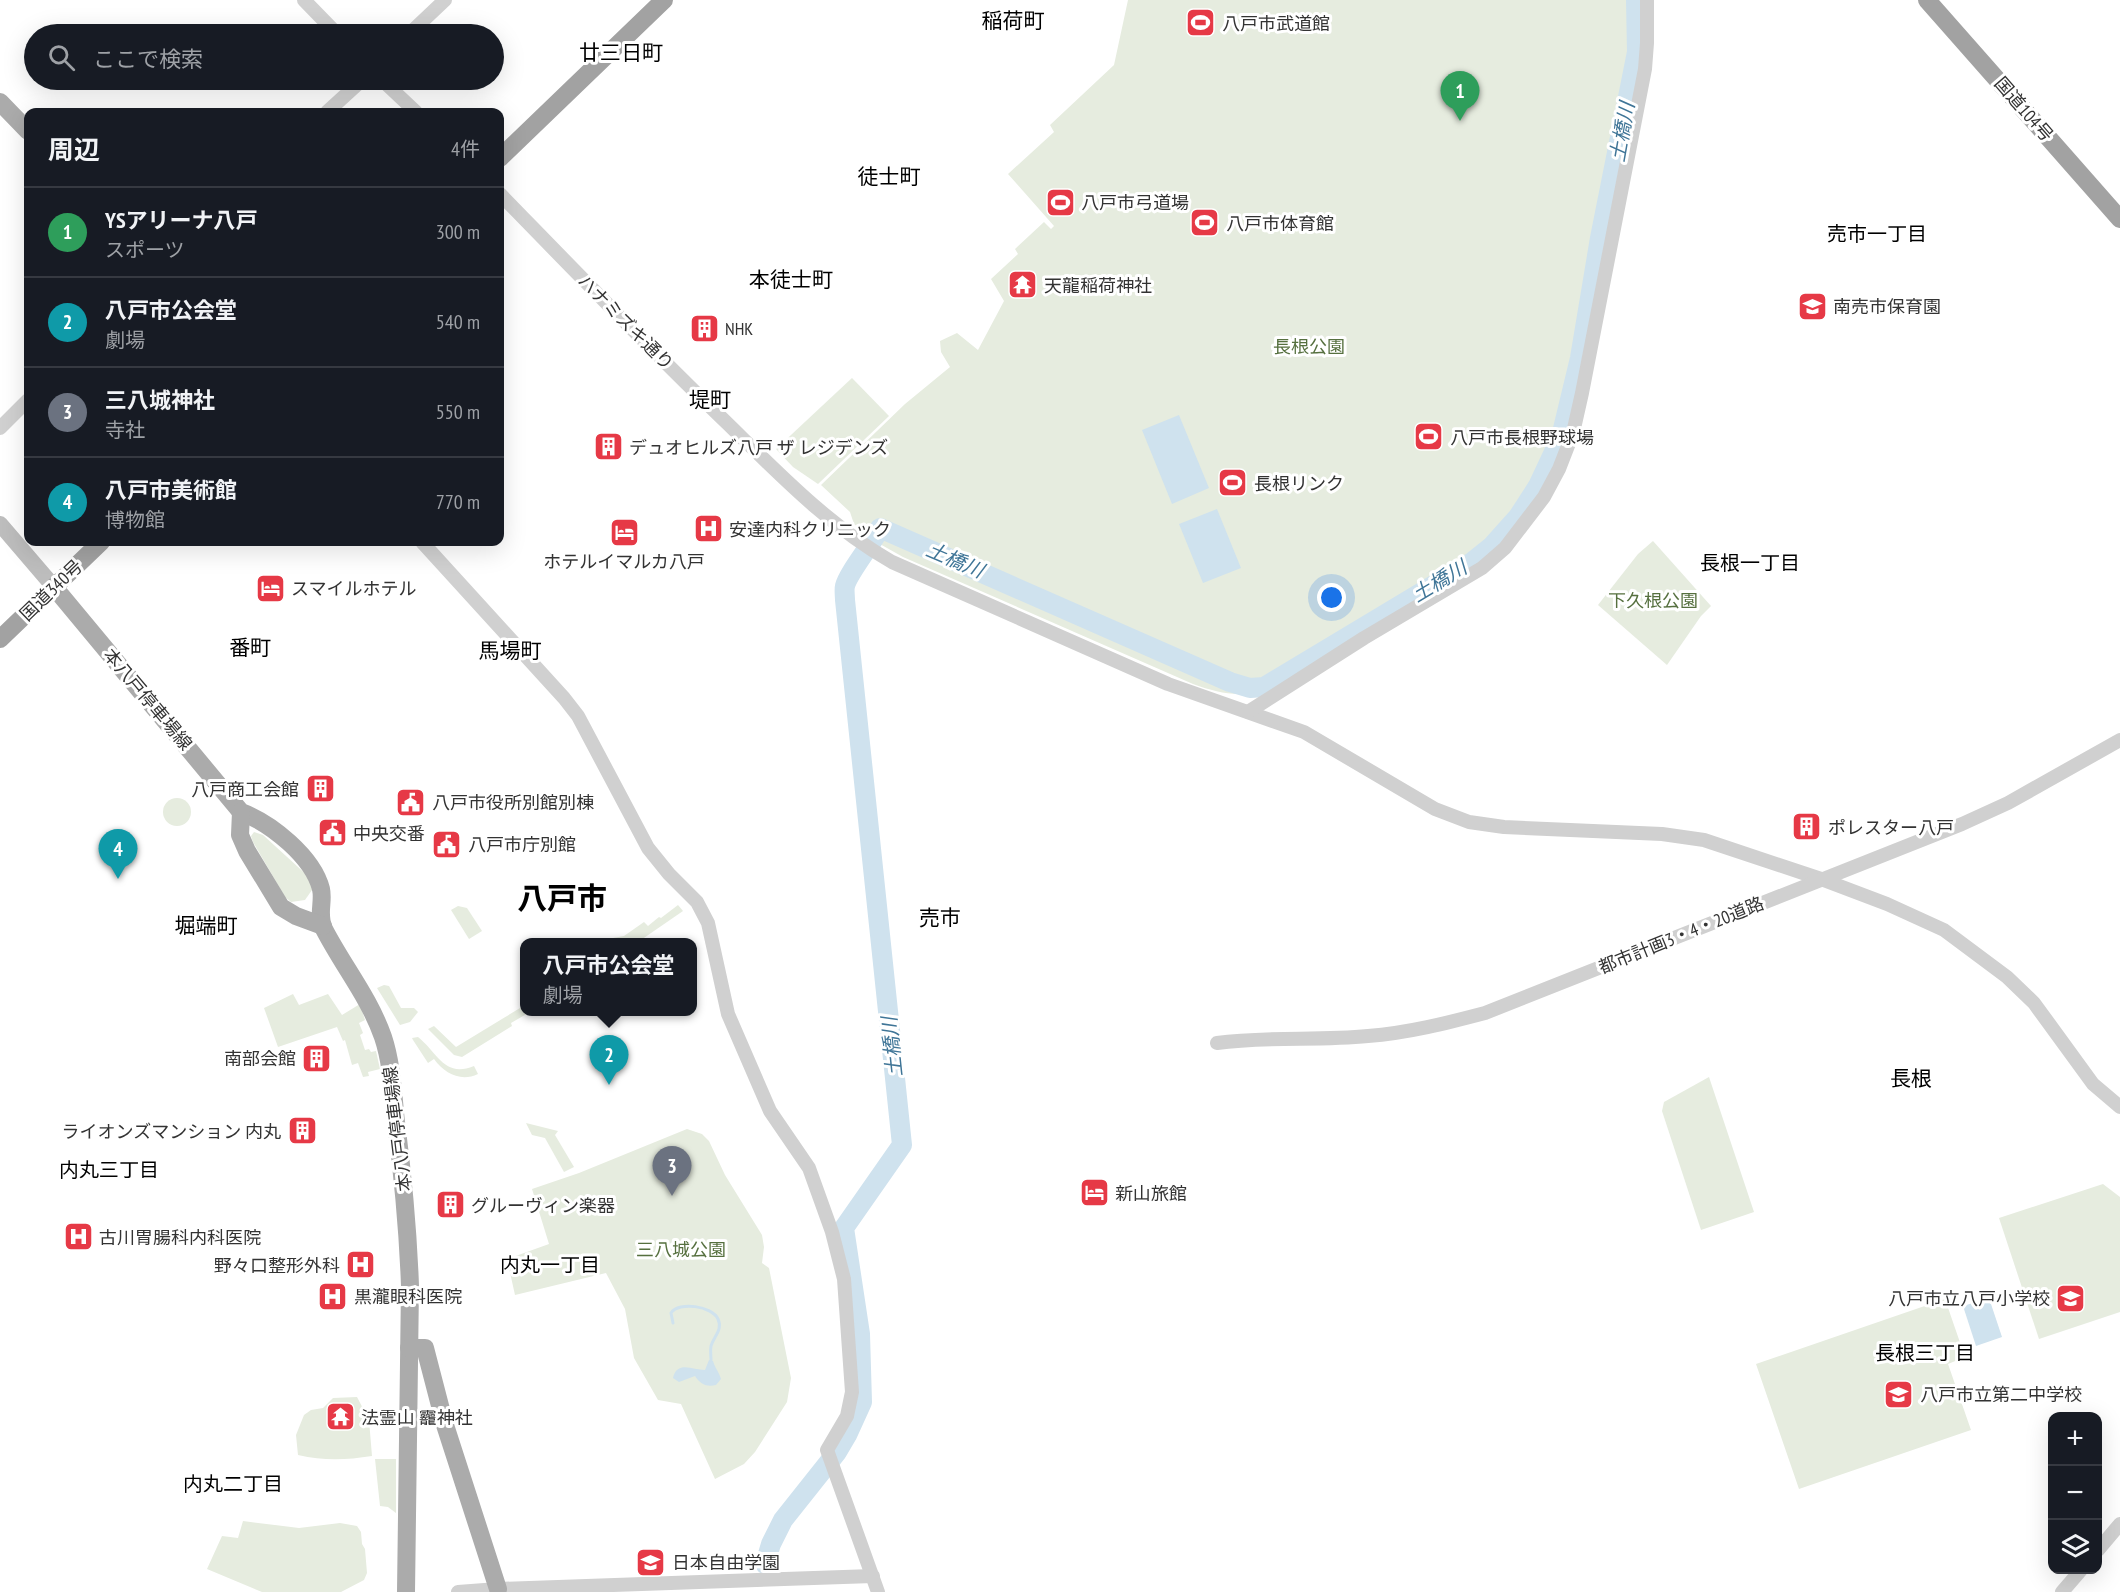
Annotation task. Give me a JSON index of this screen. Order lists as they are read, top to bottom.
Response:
{
  "streets": {
    "highway": ["国道104号", "国道340号"],
    "main road": ["本八戸停車場線"],
    "street": ["ハナミズキ通り", "都市計画3・4・20道路"]
  },
  "crossings": [
    ["ハナミズキ通り", "都市計画3・4・20道路"],
    ["国道340号", "本八戸停車場線"]
  ],
  "districts": [
    "稲荷町",
    "廿三日町",
    "徒士町",
    "売市一丁目",
    "本徒士町",
    "堤町",
    "長根一丁目",
    "番町",
    "馬場町",
    "八戸市",
    "売市",
    "堀端町",
    "長根",
    "内丸三丁目",
    "内丸一丁目",
    "長根三丁目",
    "内丸二丁目"
  ],
  "water": ["土橋川"],
  "parks": ["長根公園", "下久根公園", "三八城公園"],
  "places": {
    "sports": [
      "八戸市武道館",
      "八戸市弓道場",
      "八戸市体育館",
      "八戸市長根野球場",
      "長根リンク"
    ],
    "temple": ["天龍稲荷神社", "法霊山 龗神社"],
    "school or university": [
      "南売市保育園",
      "八戸市立八戸小学校",
      "八戸市立第二中学校",
      "日本自由学園"
    ],
    "building": [
      "NHK",
      "デュオヒルズ八戸 ザ レジデンズ",
      "八戸商工会館",
      "ポレスター八戸",
      "南部会館",
      "ライオンズマンション 内丸",
      "グルーヴィン楽器"
    ],
    "hospital": [
      "安達内科クリニック",
      "古川胃腸科内科医院",
      "野々口整形外科",
      "黒瀧眼科医院"
    ],
    "hotel": ["ホテルイマルカ八戸", "スマイルホテル", "新山旅館"],
    "public building": ["八戸市役所別館別棟", "中央交番", "八戸市庁別館"]
  },
  "page": {
    "search": "ここで検索",
    "pins": [
      "1",
      "4",
      "2",
      "3"
    ],
    "heading": ["周辺", "4件"],
    "list": [
      {
        "mark": "1",
        "name": "YSアリーナ八戸",
        "note": "スポーツ",
        "value": "300 m"
      },
      {
        "mark": "2",
        "name": "八戸市公会堂",
        "note": "劇場",
        "value": "540 m"
      },
      {
        "mark": "3",
        "name": "三八城神社",
        "note": "寺社",
        "value": "550 m"
      },
      {
        "mark": "4",
        "name": "八戸市美術館",
        "note": "博物館",
        "value": "770 m"
      }
    ],
    "popup": ["八戸市公会堂", "劇場"],
    "map_buttons": ["+", "−"]
  }
}
